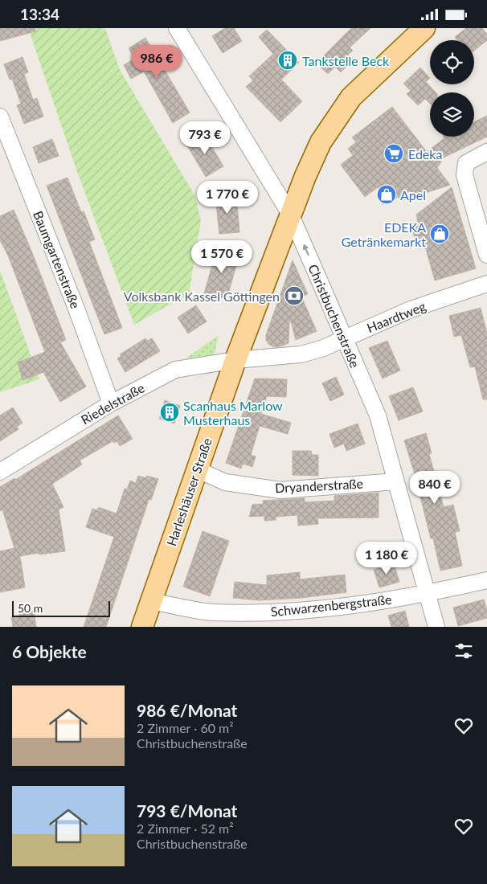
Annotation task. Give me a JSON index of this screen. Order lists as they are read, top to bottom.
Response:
{
  "streets": {
    "main road": ["Harleshäuser Straße"],
    "street": [
      "Baumgartenstraße",
      "Christbuchenstraße",
      "Haardtweg",
      "Riedelstraße",
      "Dryanderstraße",
      "Schwarzenbergstraße"
    ]
  },
  "crossings": [
    ["Baumgartenstraße", "Riedelstraße"],
    ["Christbuchenstraße", "Haardtweg"],
    ["Christbuchenstraße", "Dryanderstraße"],
    ["Christbuchenstraße", "Harleshäuser Straße"],
    ["Christbuchenstraße", "Schwarzenbergstraße"],
    ["Haardtweg", "Riedelstraße"],
    ["Haardtweg", "Harleshäuser Straße"],
    ["Riedelstraße", "Harleshäuser Straße"],
    ["Dryanderstraße", "Harleshäuser Straße"],
    ["Harleshäuser Straße", "Schwarzenbergstraße"]
  ],
  "places": {
    "building": ["Tankstelle Beck", "Scanhaus Marlow Musterhaus"],
    "supermarket": ["Edeka"],
    "shop": ["Apel", "EDEKA Getränkemarkt"],
    "bank": ["Volksbank Kassel Göttingen"]
  },
  "scale_bar": "50 m",
  "page": {
    "status": "13:34",
    "price": [
      "986 €",
      "793 €",
      "1 770 €",
      "1 570 €",
      "840 €",
      "1 180 €"
    ],
    "scale": "50 m",
    "heading": "6 Objekte",
    "list": [
      {
        "name": "986 €/Monat",
        "note": "2 Zimmer · 60 m² · Christbuchenstraße"
      },
      {
        "name": "793 €/Monat",
        "note": "2 Zimmer · 52 m² · Christbuchenstraße"
      }
    ]
  }
}
